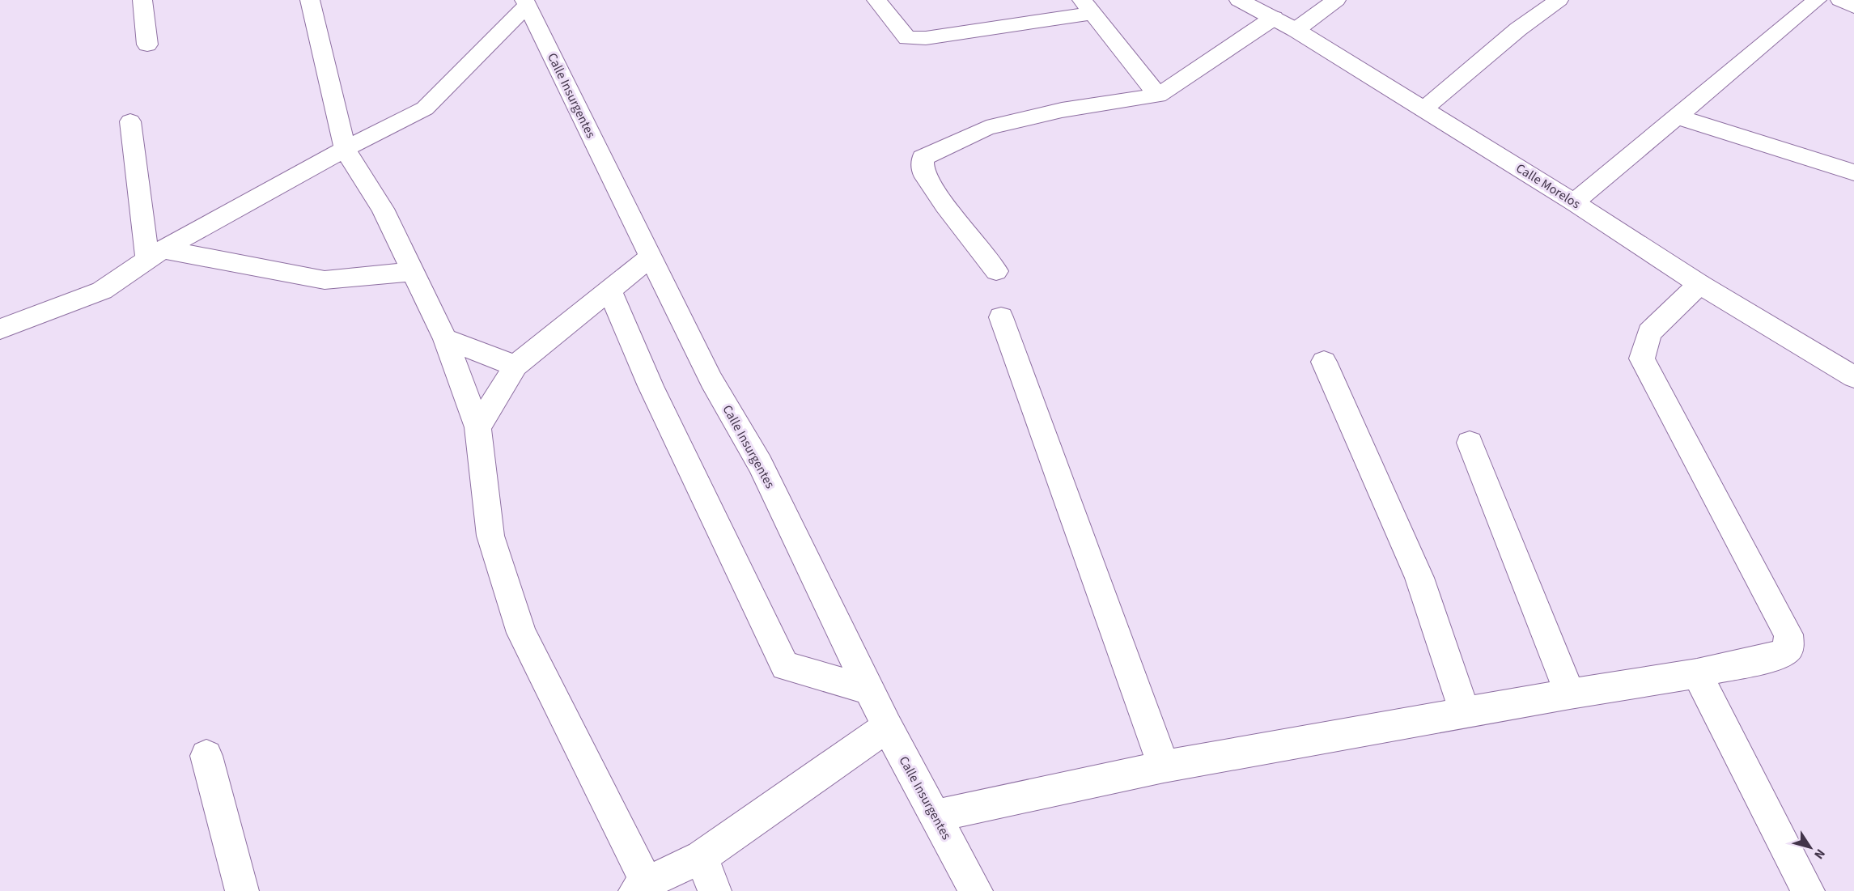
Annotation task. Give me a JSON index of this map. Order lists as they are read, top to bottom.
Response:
{
  "streets": {
    "street": ["Calle Insurgentes", "Calle Morelos"]
  },
  "north": "bottom right"
}
